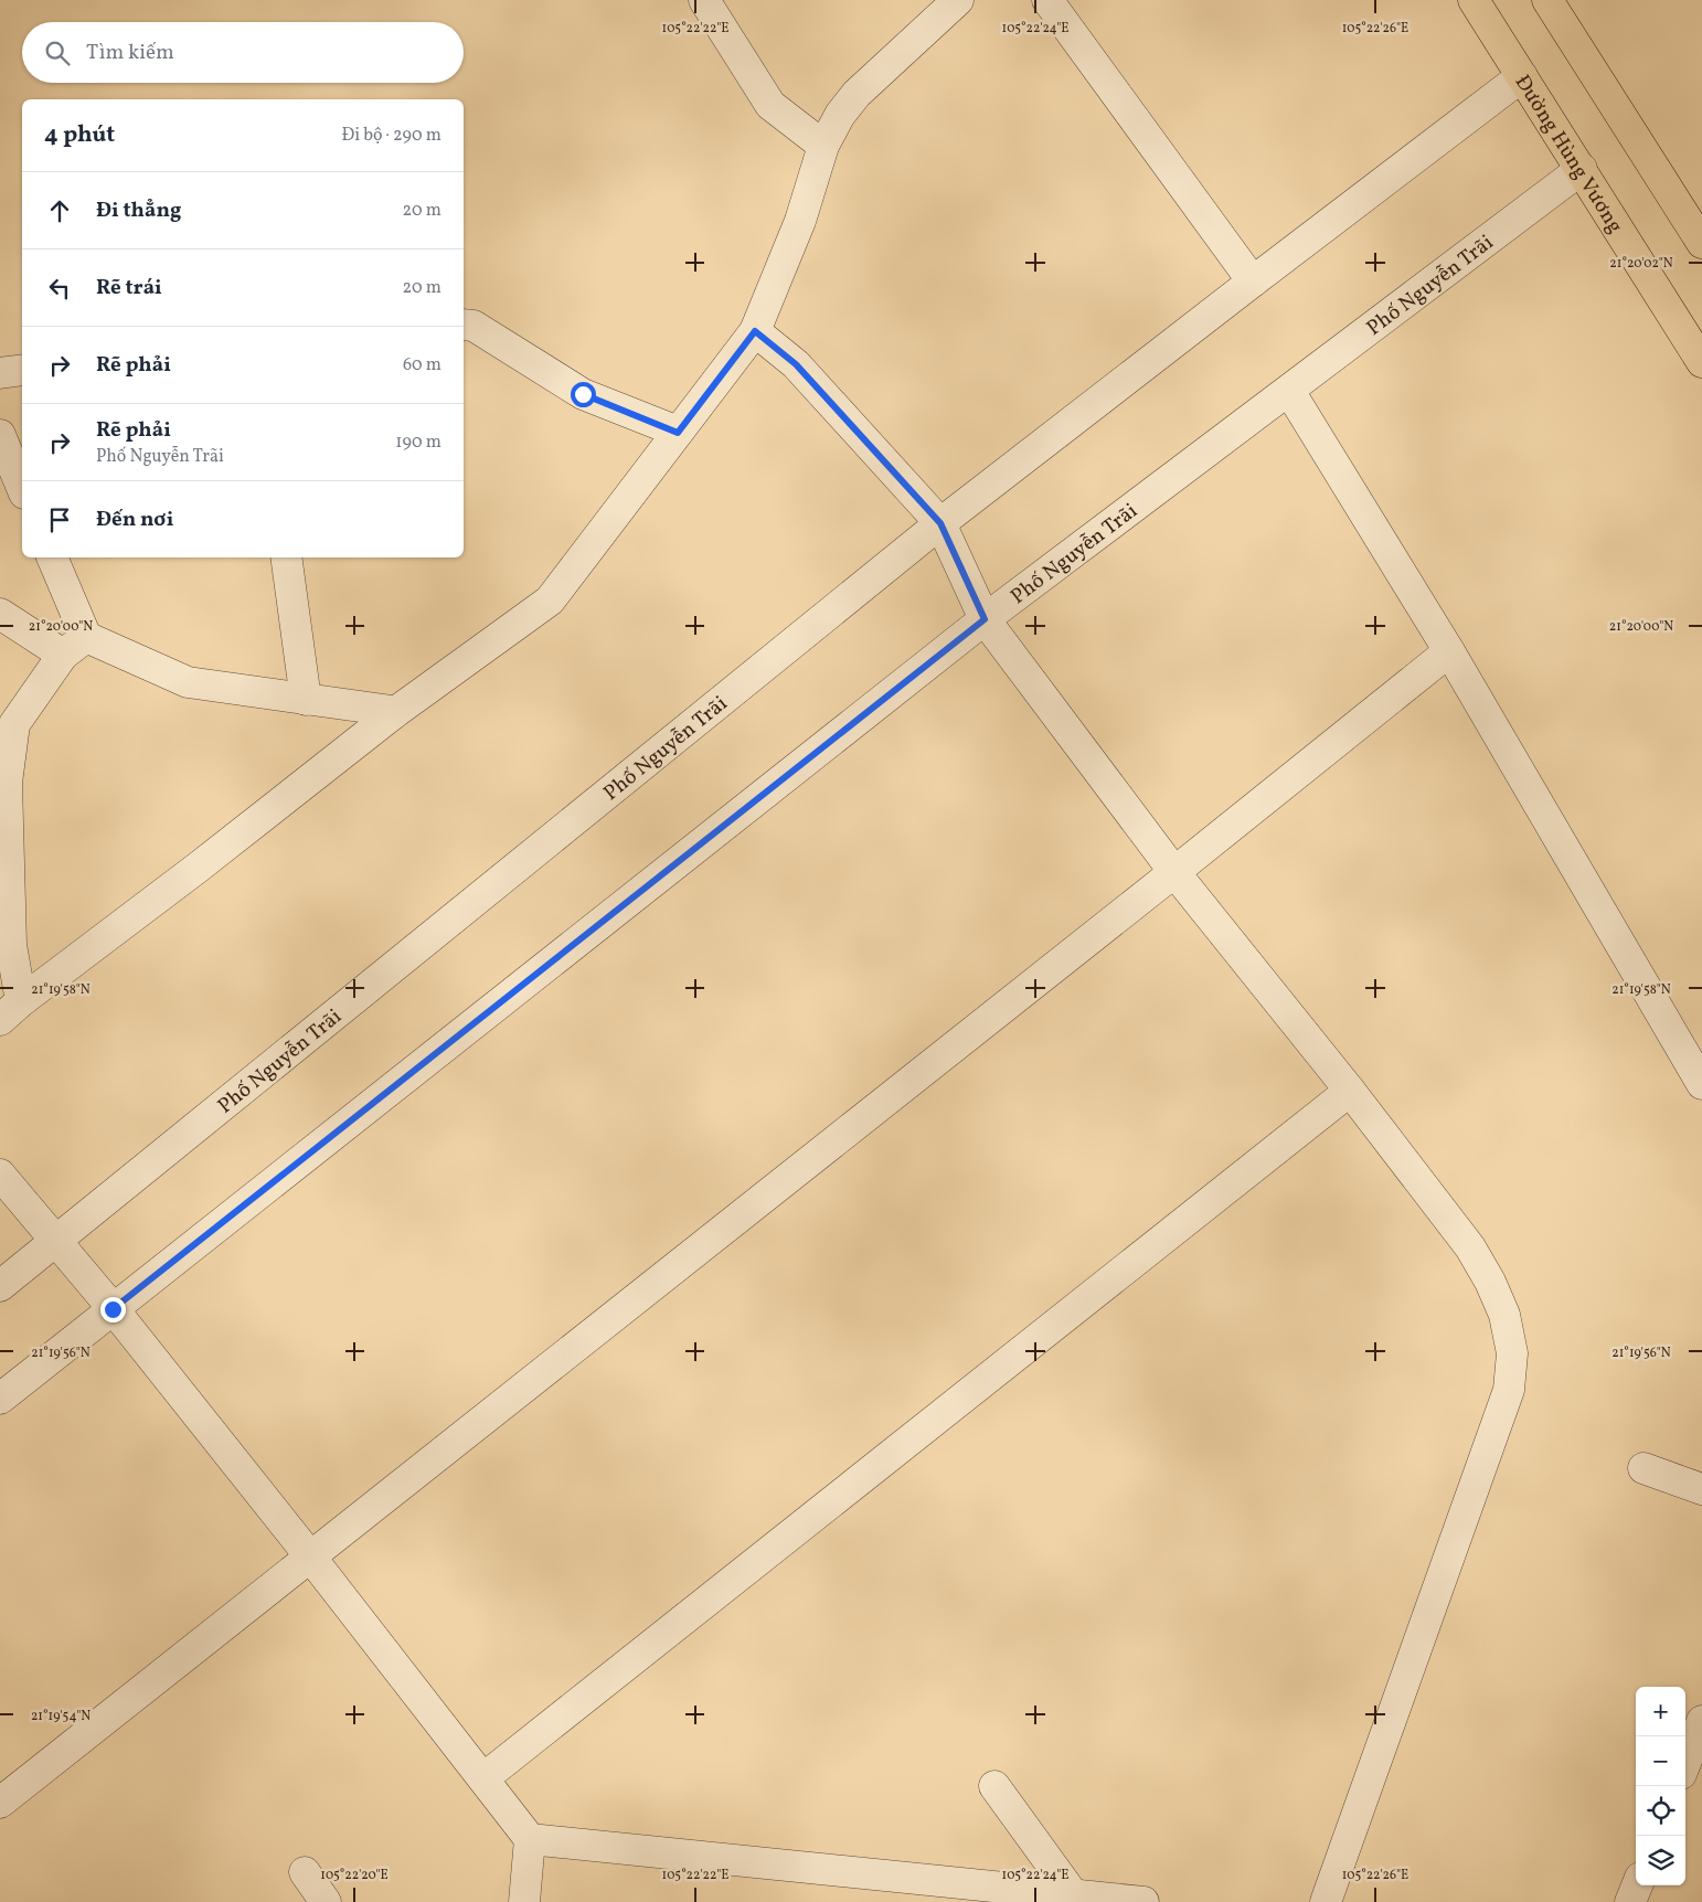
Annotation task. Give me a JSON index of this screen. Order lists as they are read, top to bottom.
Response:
{
  "streets": {
    "highway": ["Đường Hùng Vương"],
    "street": ["Phố Nguyễn Trãi"]
  },
  "crossings": [
    ["Đường Hùng Vương", "Phố Nguyễn Trãi"]
  ],
  "page": {
    "search": "Tìm kiếm",
    "heading": ["4 phút", "Đi bộ · 290 m"],
    "list": [
      ["Đi thẳng", "20 m"],
      ["Rẽ trái", "20 m"],
      ["Rẽ phải", "60 m"],
      ["Rẽ phải", "Phố Nguyễn Trãi", "190 m"],
      "Đến nơi"
    ],
    "map_buttons": ["+", "−"]
  },
  "coordinates": [
    "105°22'22\"E",
    "105°22'24\"E",
    "105°22'26\"E",
    "21°20'02\"N",
    "21°20'00\"N",
    "21°19'58\"N",
    "21°19'56\"N",
    "21°19'54\"N",
    "105°22'20\"E"
  ]
}
